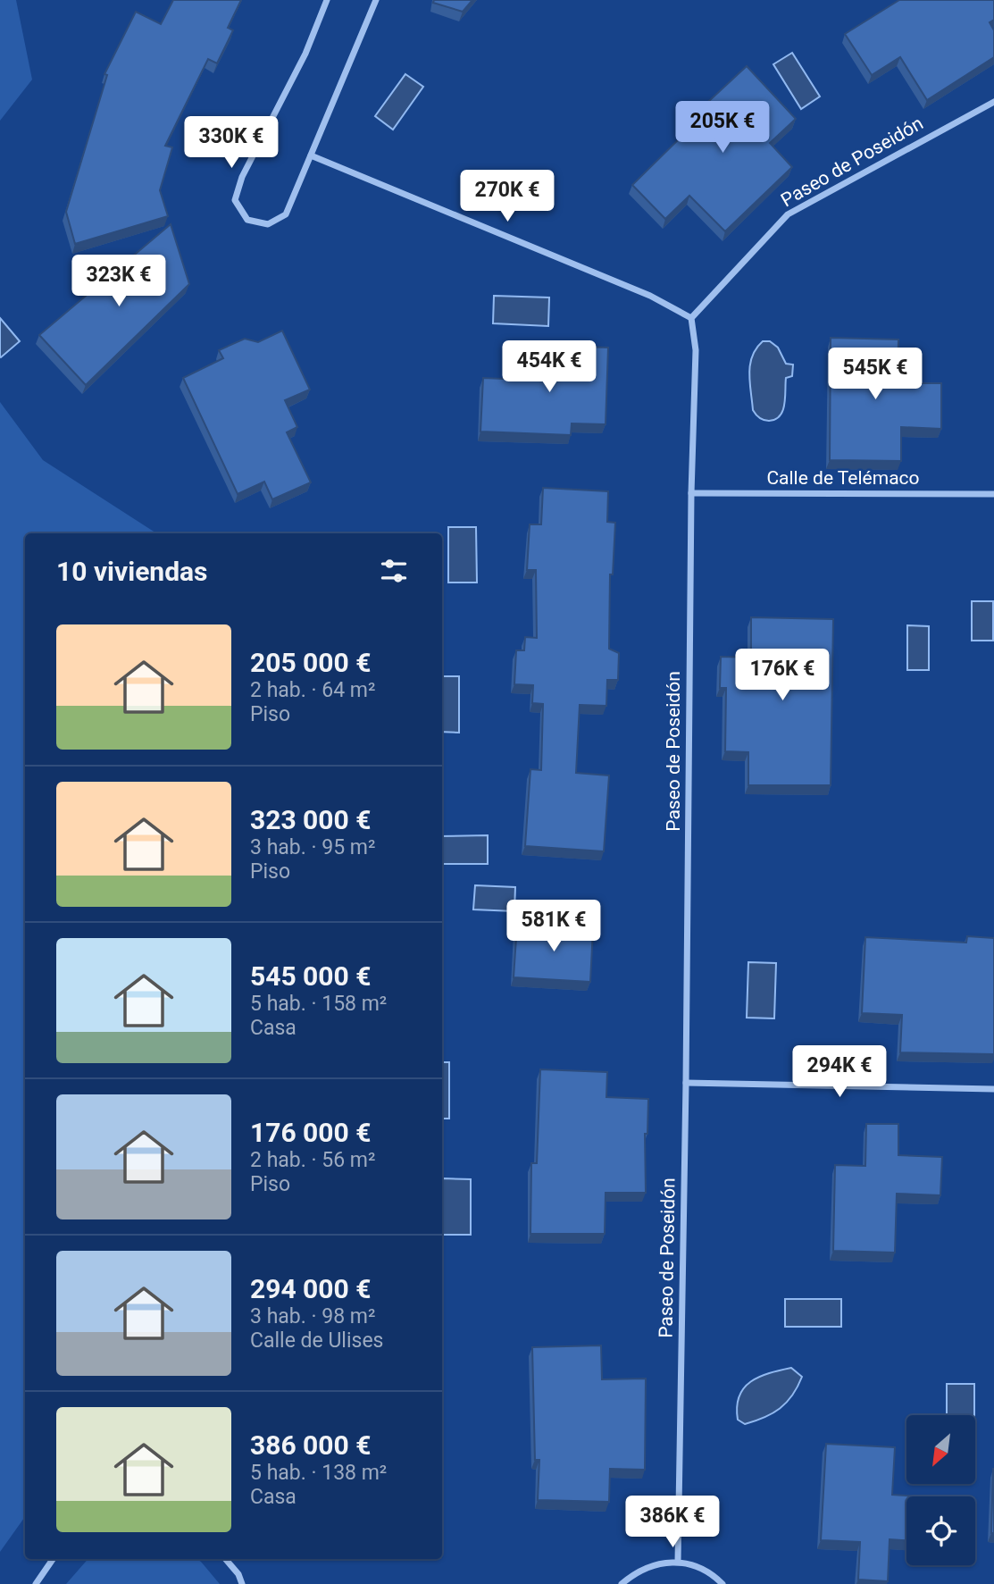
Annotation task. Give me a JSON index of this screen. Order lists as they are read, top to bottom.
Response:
{
  "streets": {
    "street": ["Paseo de Poseidón", "Calle de Telémaco"]
  },
  "crossings": [
    ["Paseo de Poseidón", "Calle de Telémaco"]
  ],
  "north": "bottom left",
  "page": {
    "price": [
      "205K €",
      "330K €",
      "270K €",
      "323K €",
      "454K €",
      "545K €",
      "176K €",
      "581K €",
      "294K €",
      "386K €"
    ],
    "heading": "10 viviendas",
    "list": [
      {
        "name": "205 000 €",
        "note": "2 hab. · 64 m² · Piso"
      },
      {
        "name": "323 000 €",
        "note": "3 hab. · 95 m² · Piso"
      },
      {
        "name": "545 000 €",
        "note": "5 hab. · 158 m² · Casa"
      },
      {
        "name": "176 000 €",
        "note": "2 hab. · 56 m² · Piso"
      },
      {
        "name": "294 000 €",
        "note": "3 hab. · 98 m² · Calle de Ulises"
      },
      {
        "name": "386 000 €",
        "note": "5 hab. · 138 m² · Casa"
      }
    ]
  }
}
